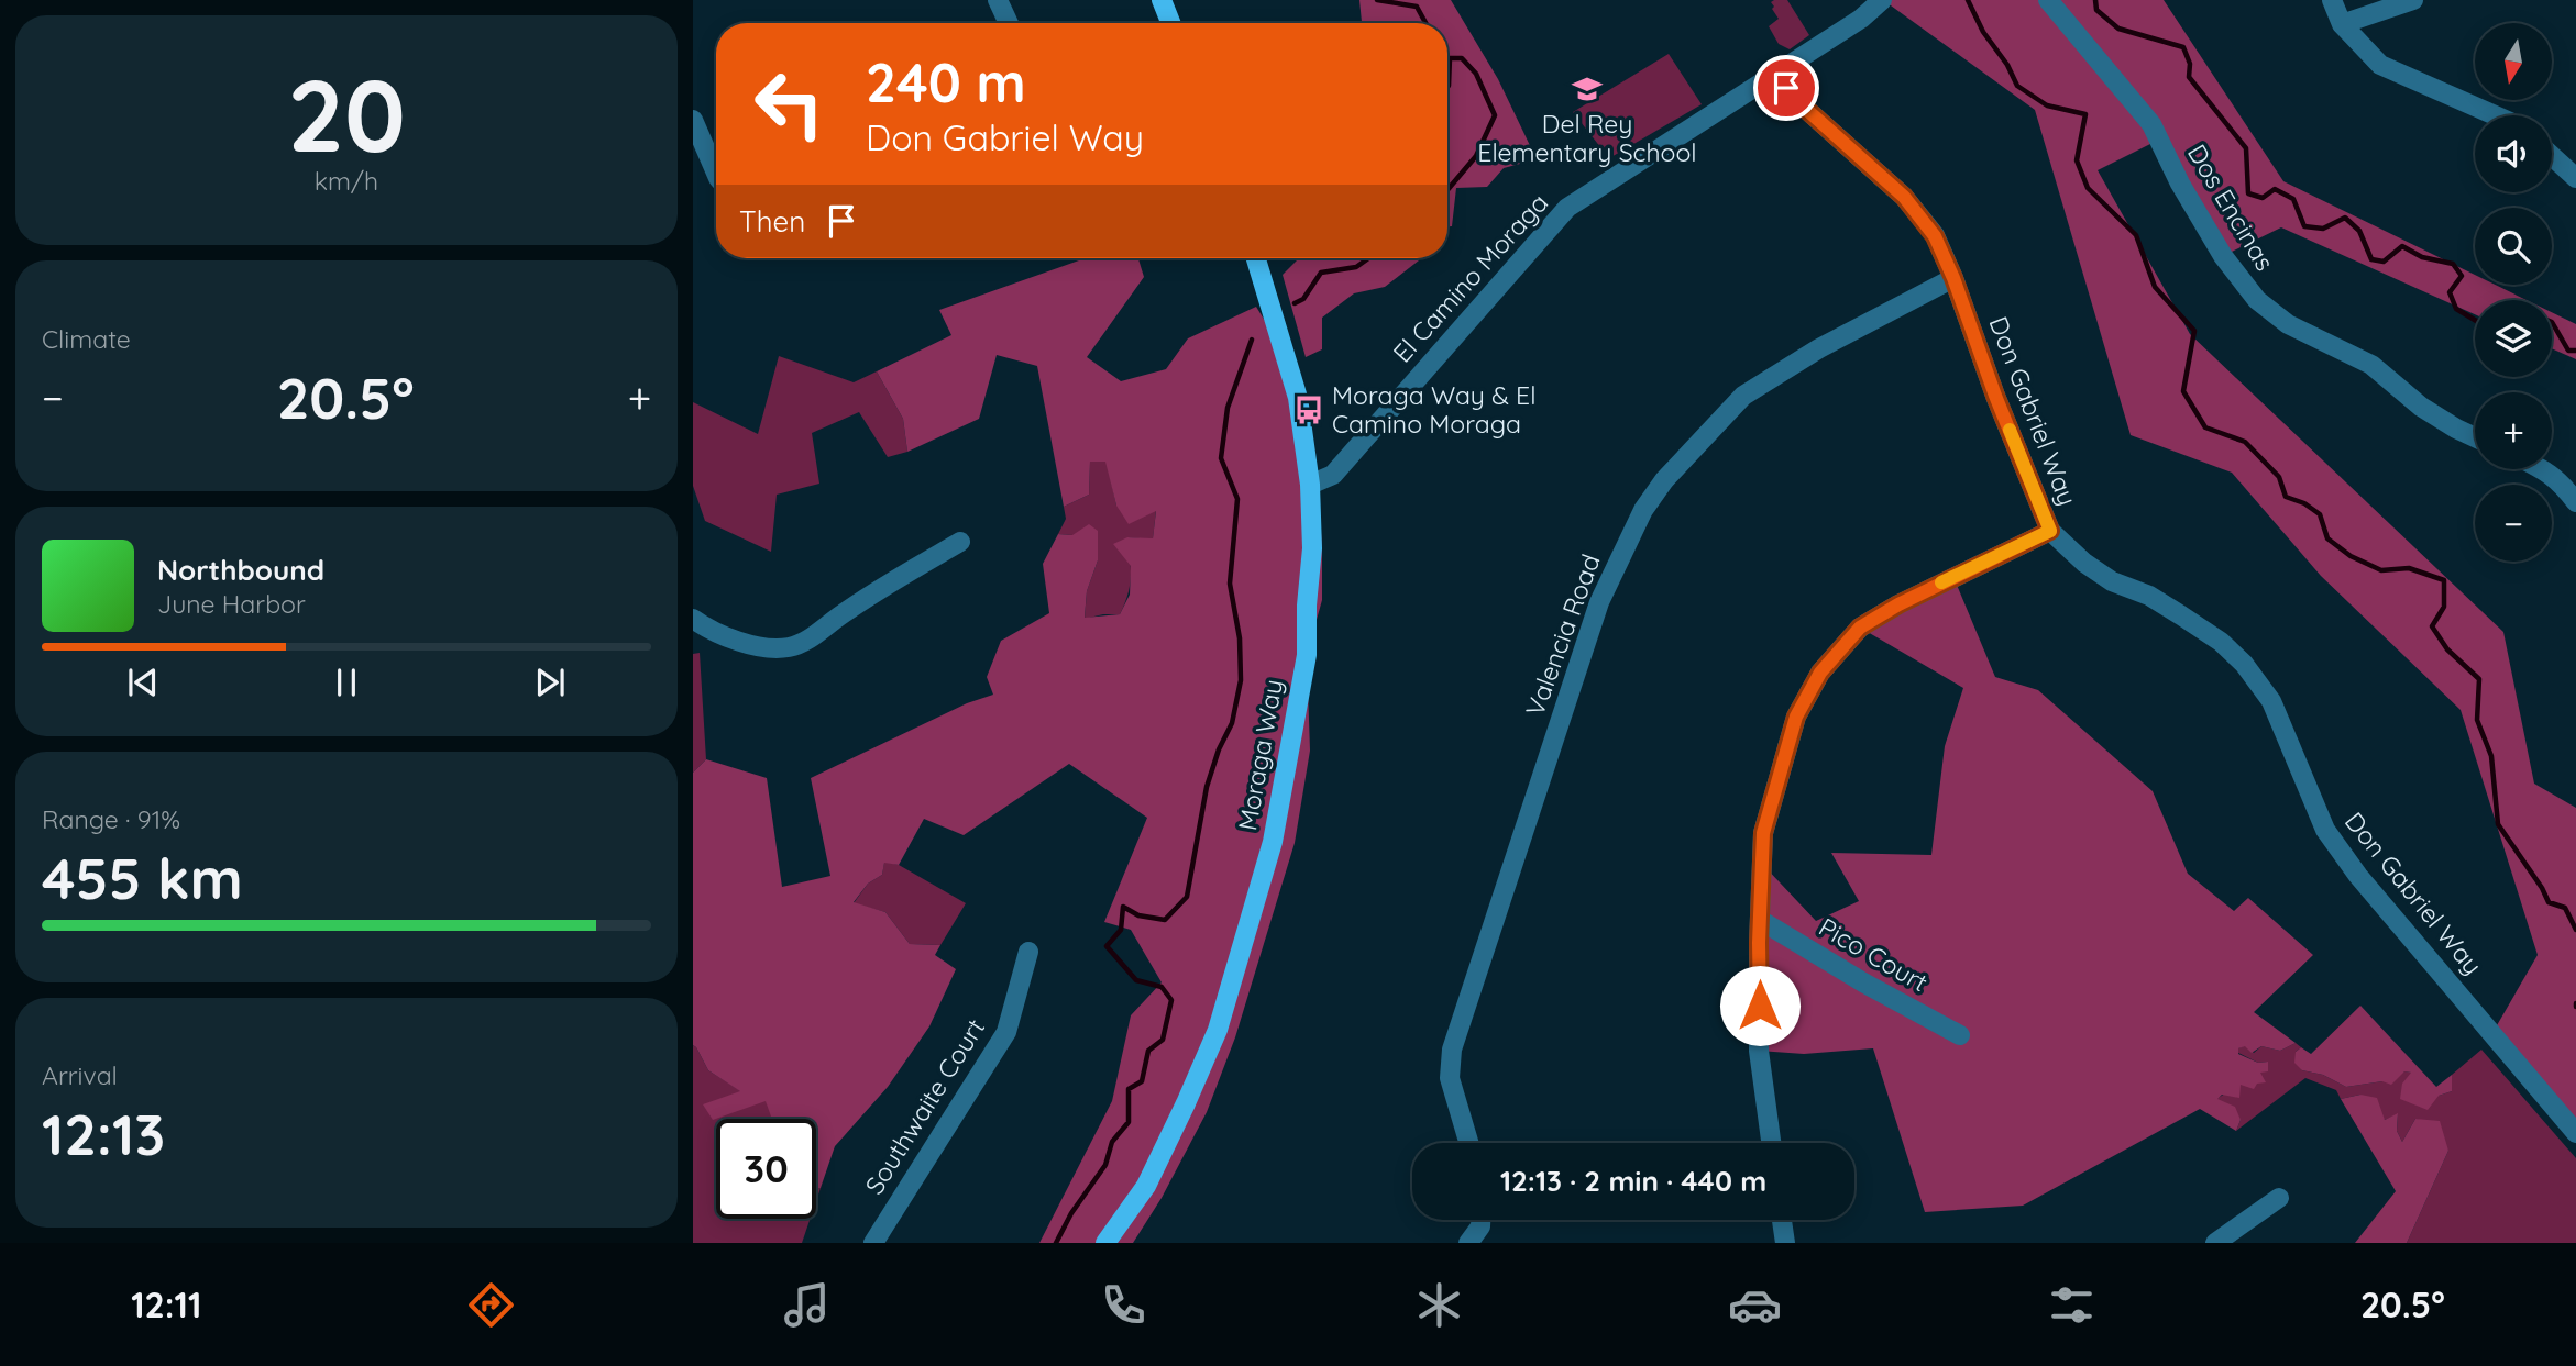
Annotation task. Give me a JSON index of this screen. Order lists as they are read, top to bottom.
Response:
{
  "streets": {
    "main road": ["Moraga Way"],
    "street": [
      "Dos Encinas",
      "El Camino Moraga",
      "Don Gabriel Way",
      "Valencia Road",
      "Pico Court",
      "Southwaite Court"
    ]
  },
  "crossings": [
    ["El Camino Moraga", "Don Gabriel Way"],
    ["El Camino Moraga", "Moraga Way"],
    ["Don Gabriel Way", "Valencia Road"]
  ],
  "places": {
    "school or university": ["Del Rey Elementary School"],
    "bus stop": ["Moraga Way & El Camino Moraga"]
  },
  "north": "bottom",
  "page": {
    "tile": [
      ["20", "km/h"],
      "Climate",
      ["Range · 91%", "455 km"],
      ["Arrival", "12:13"]
    ],
    "map_buttons": ["+", "−"],
    "turn": ["240 m", "Don Gabriel Way"],
    "then": "Then",
    "heat": ["−", "20.5°", "+"],
    "song": ["Northbound", "June Harbor"],
    "limit": "30",
    "trip": "12:13 · 2 min · 440 m",
    "tabs": ["12:11", "20.5°"]
  }
}
